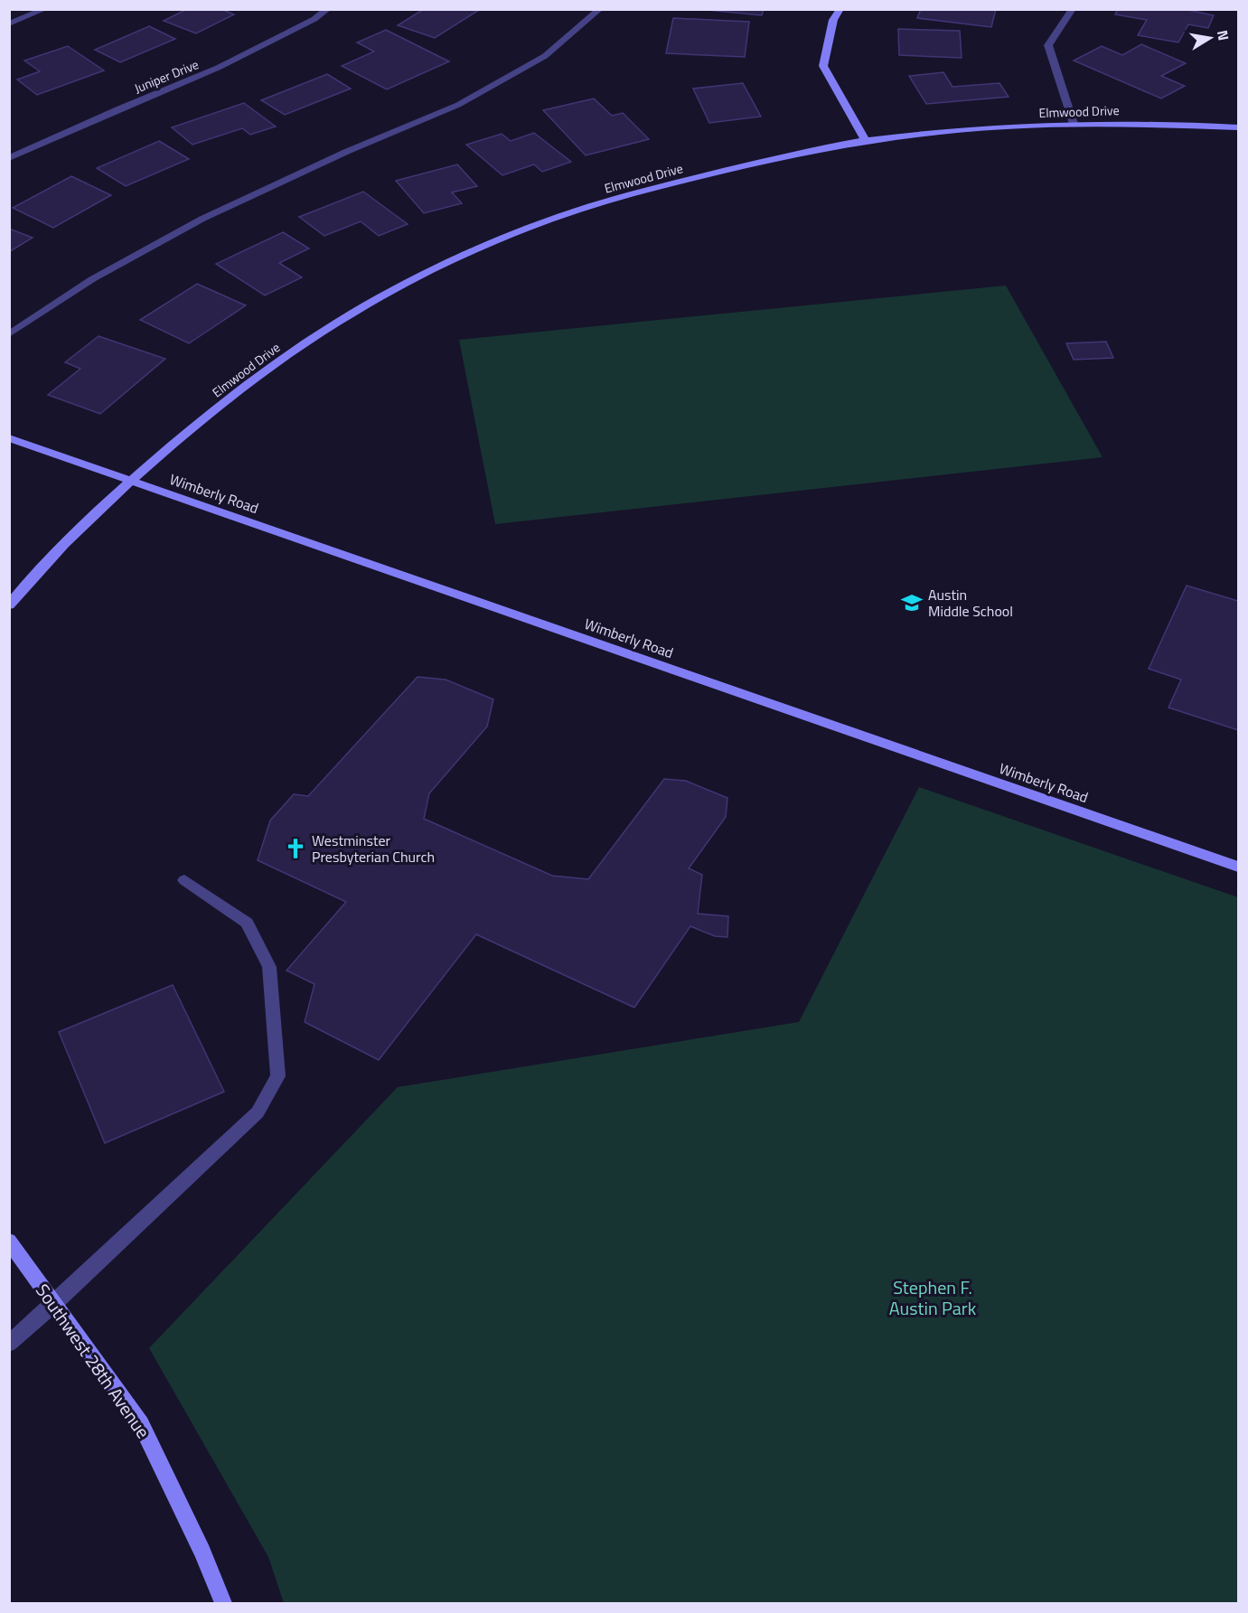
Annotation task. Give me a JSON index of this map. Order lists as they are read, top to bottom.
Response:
{
  "streets": {
    "main road": ["Elmwood Drive", "Wimberly Road", "Southwest 28th Avenue"],
    "street": ["Juniper Drive"]
  },
  "crossings": [
    ["Elmwood Drive", "Wimberly Road"]
  ],
  "parks": ["Stephen F. Austin Park"],
  "places": {
    "school or university": ["Austin Middle School"],
    "church": ["Westminster Presbyterian Church"]
  },
  "north": "right"
}
